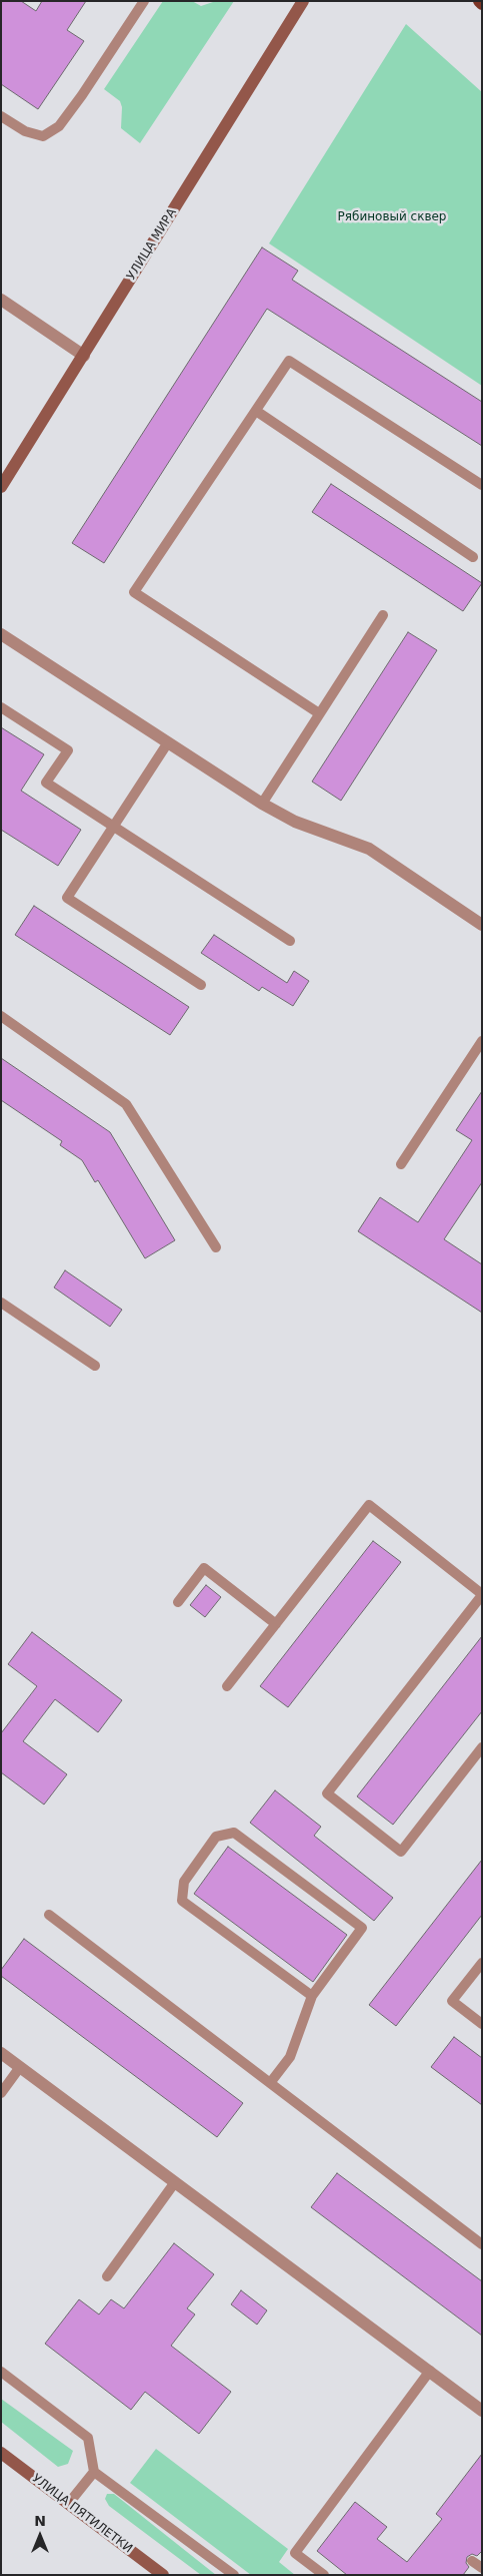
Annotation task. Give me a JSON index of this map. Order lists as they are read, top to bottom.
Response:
{
  "streets": {
    "main road": ["УЛИЦА МИРА", "УЛИЦА ПЯТИЛЕТКИ"]
  },
  "parks": ["Рябиновый сквер"],
  "north": "top"
}
